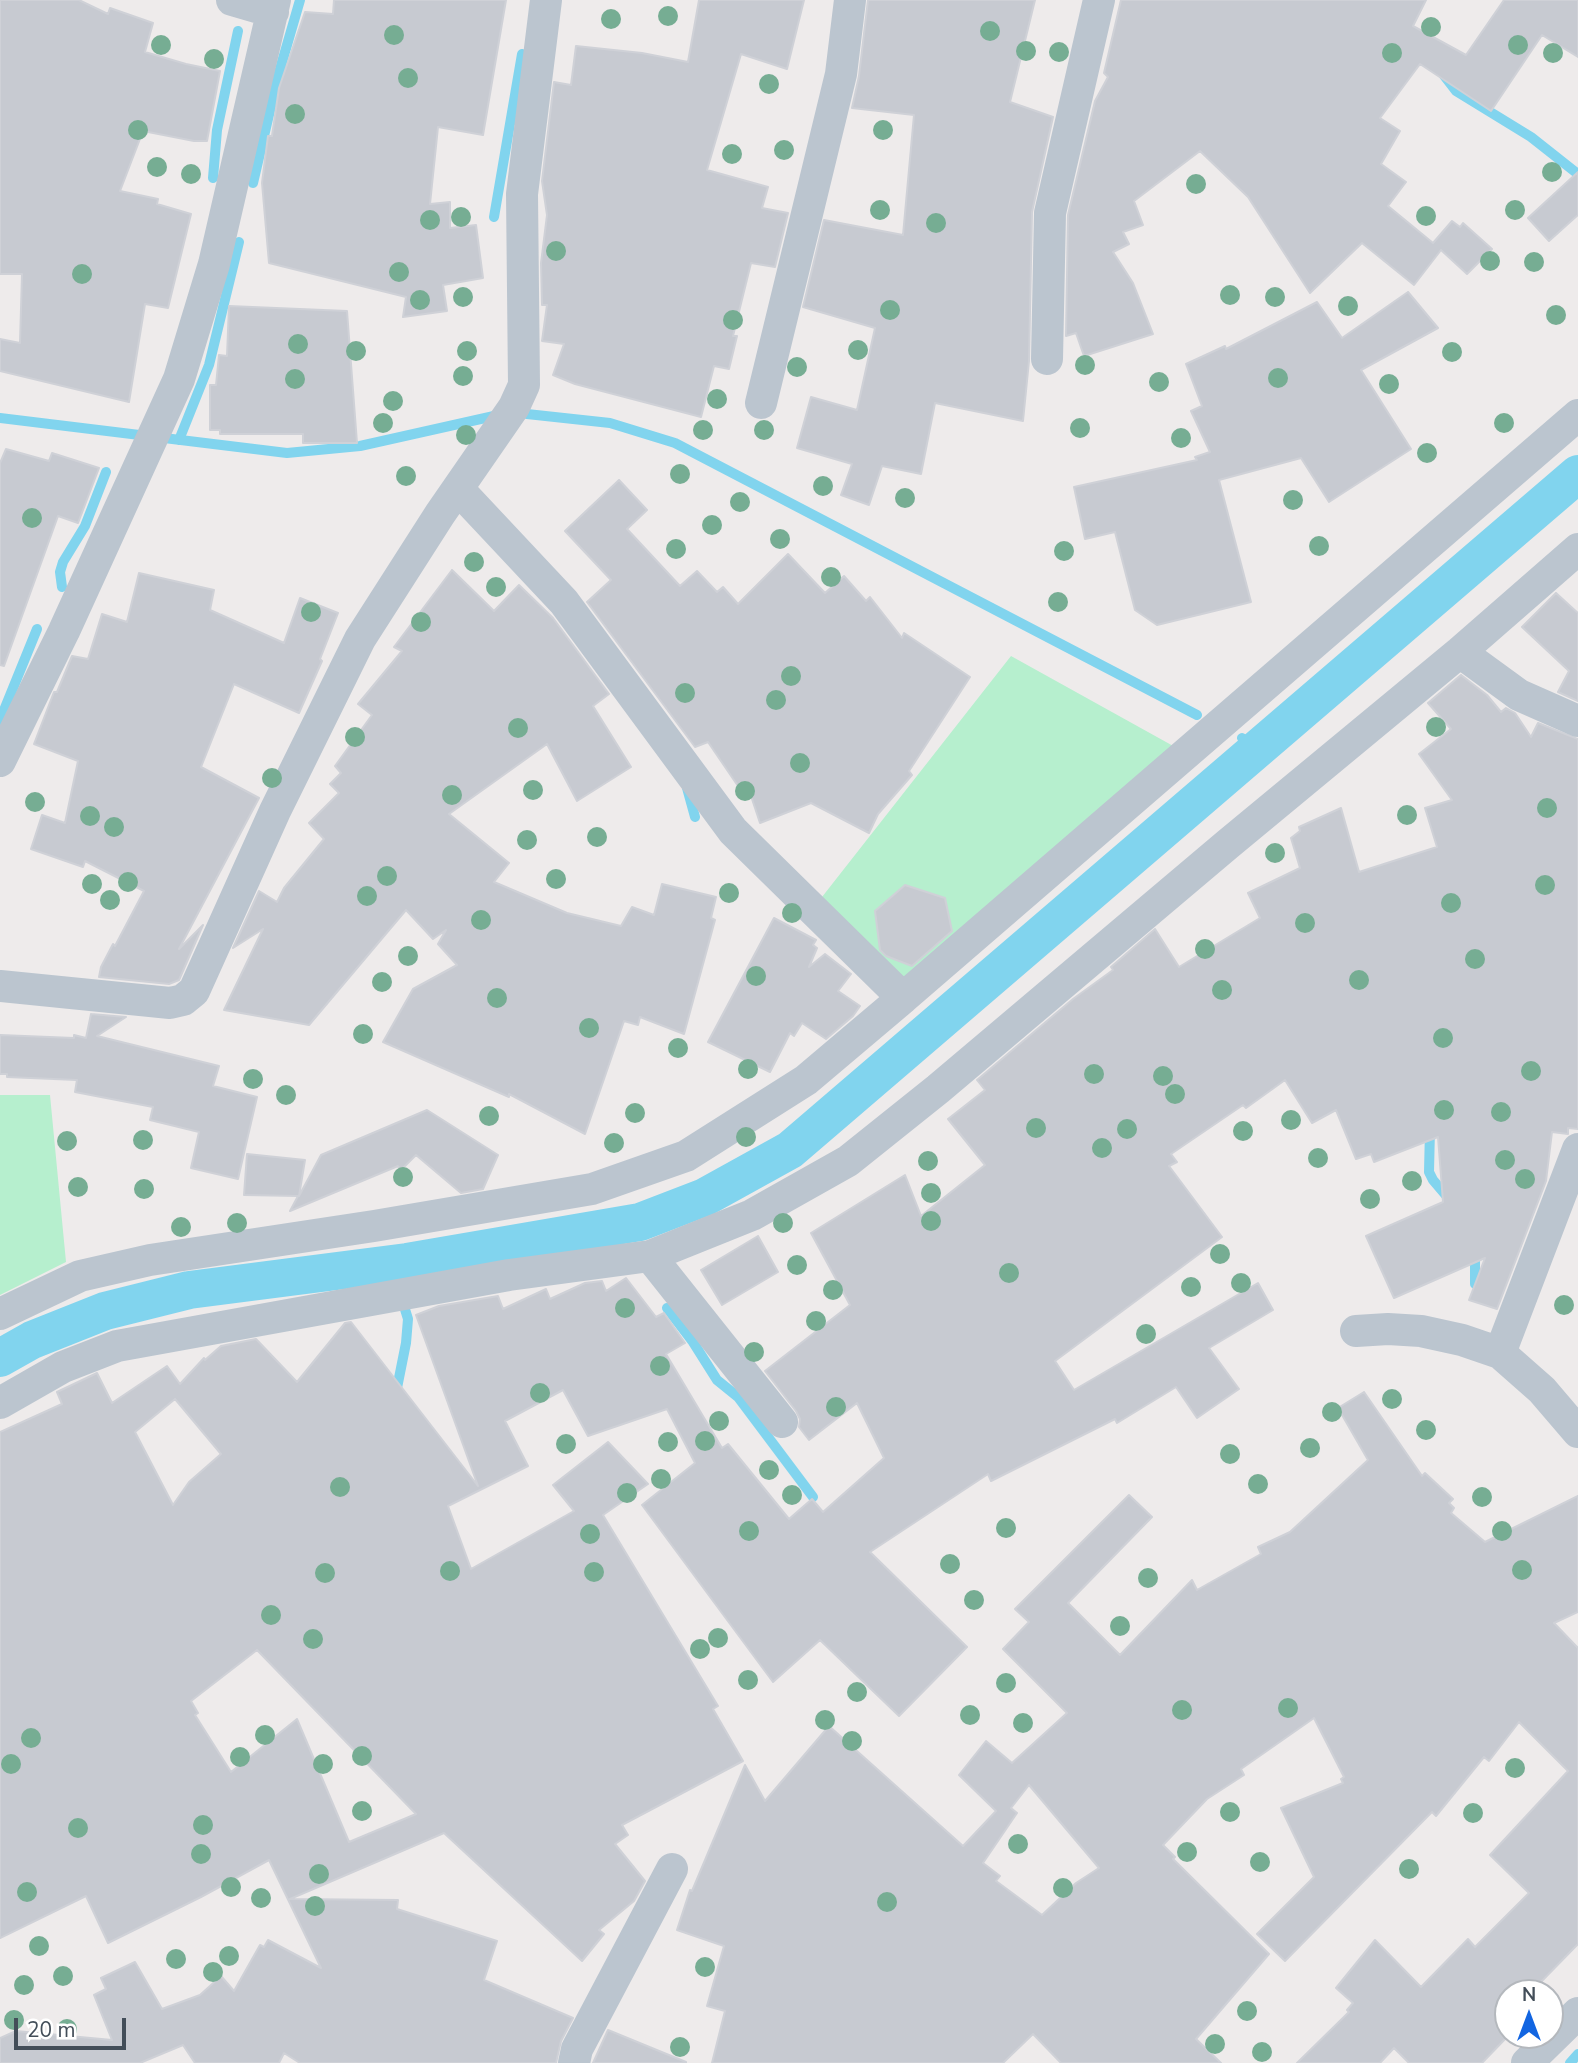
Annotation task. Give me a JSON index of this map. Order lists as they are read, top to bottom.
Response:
{
  "scale_bar": "20 m",
  "north": "top"
}
